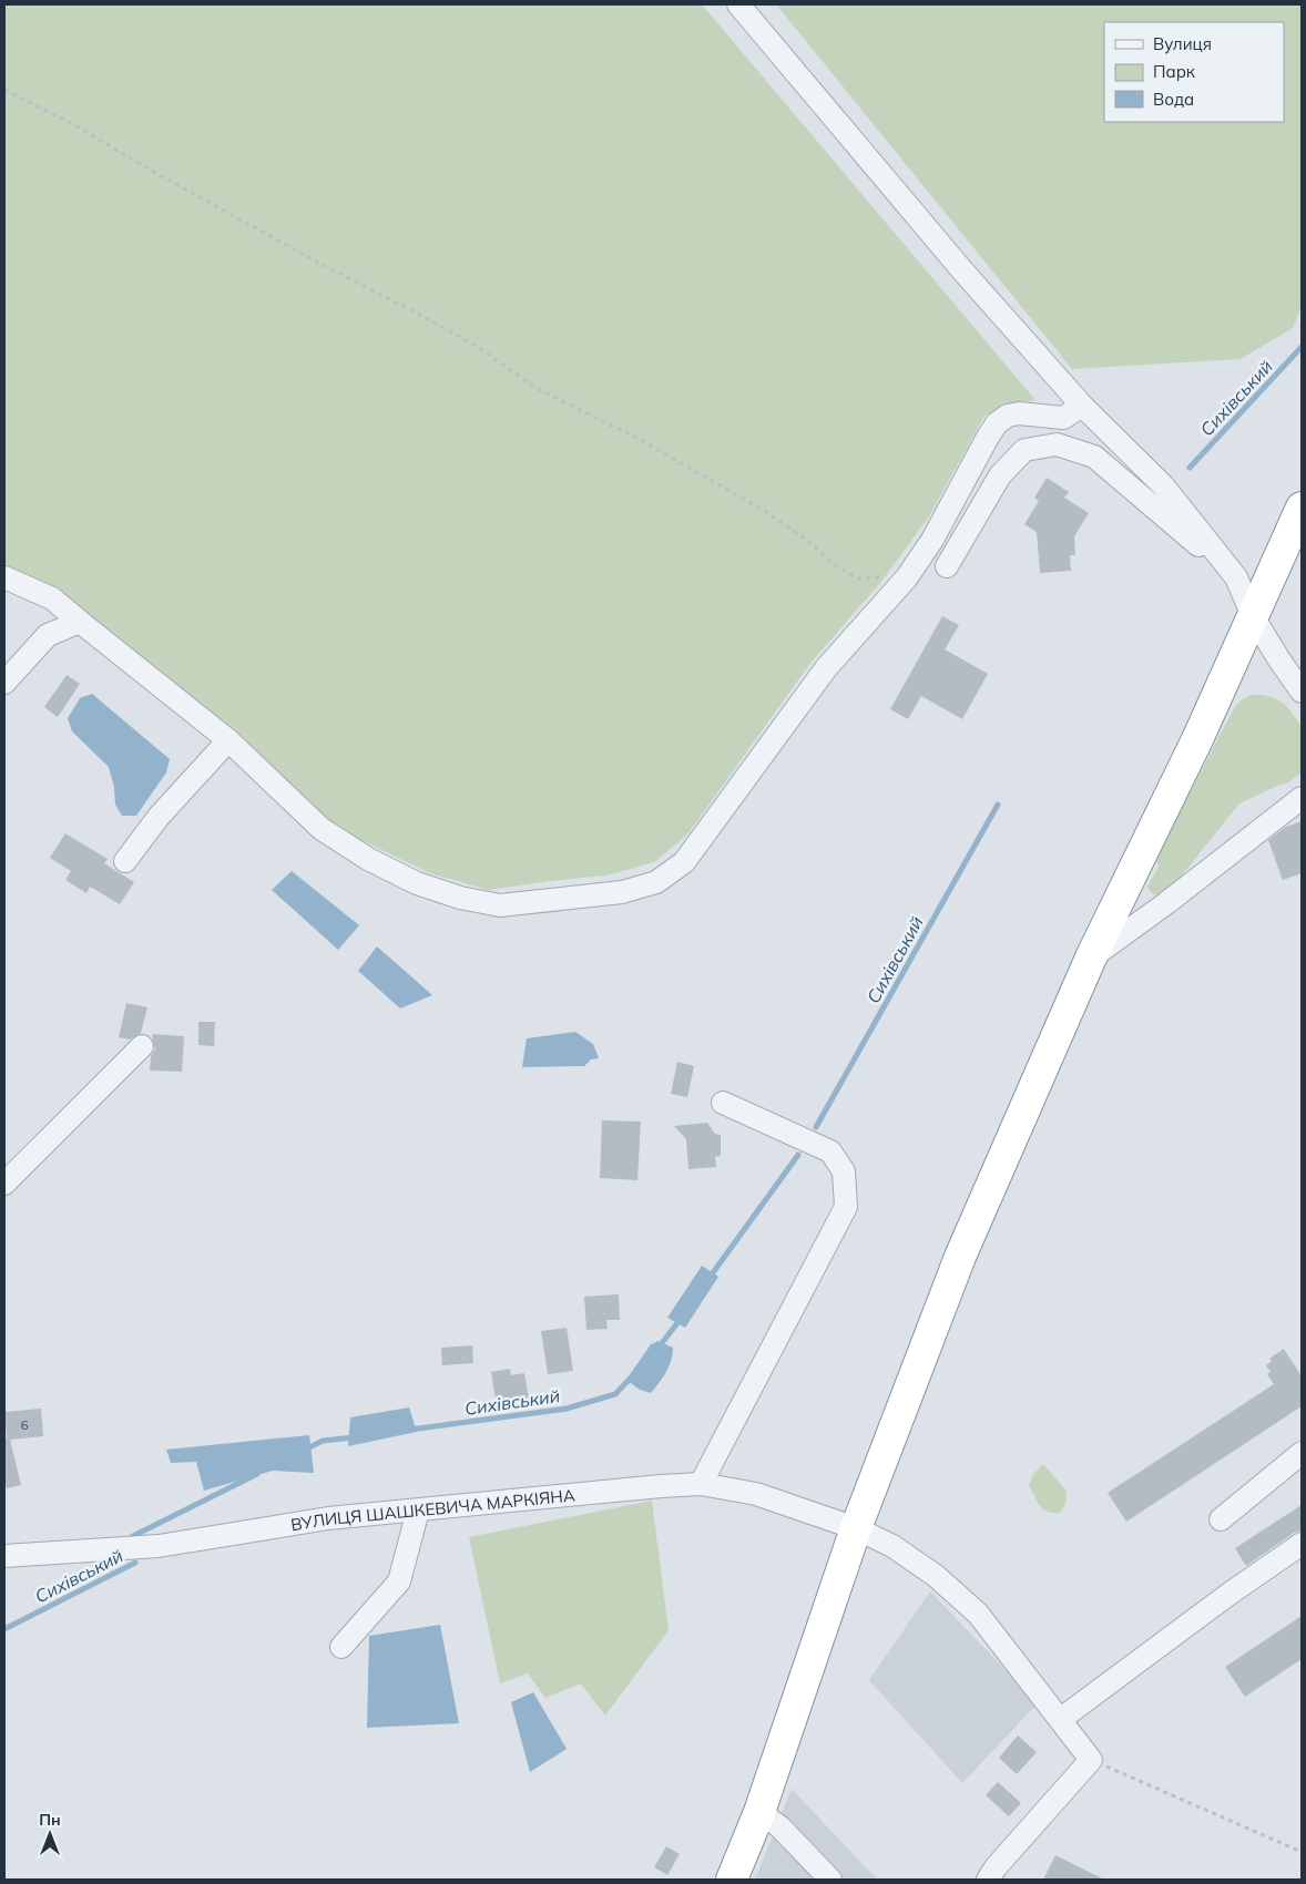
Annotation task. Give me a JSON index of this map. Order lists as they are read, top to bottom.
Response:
{
  "streets": {
    "street": ["ВУЛИЦЯ ШАШКЕВИЧА МАРКІЯНА"]
  },
  "water": ["Сихівський"],
  "house_numbers": ["6"],
  "legend": ["Вулиця", "Парк", "Вода"],
  "north": "top"
}
